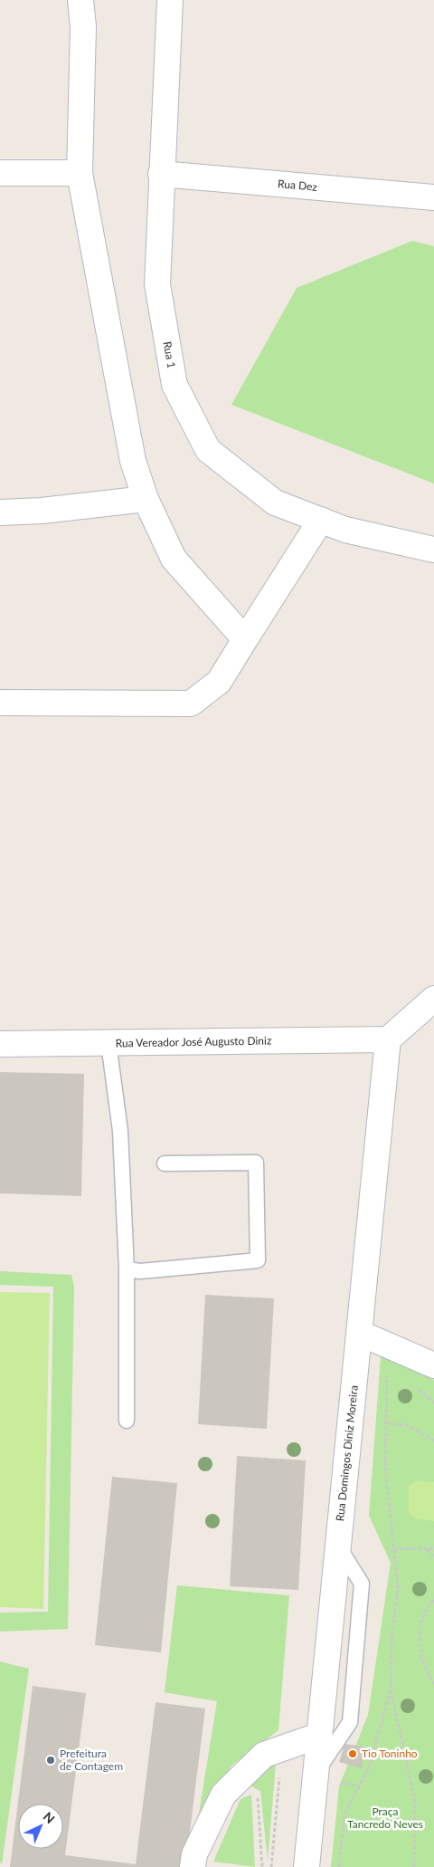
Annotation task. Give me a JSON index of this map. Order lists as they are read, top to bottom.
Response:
{
  "streets": {
    "street": [
      "Rua Dez",
      "Rua 1",
      "Rua Vereador José Augusto Diniz",
      "Rua Domingos Diniz Moreira"
    ]
  },
  "crossings": [
    ["Rua Dez", "Rua 1"],
    ["Rua Vereador José Augusto Diniz", "Rua Domingos Diniz Moreira"]
  ],
  "parks": ["Praça Tancredo Neves"],
  "places": ["Tio Toninho", "Prefeitura de Contagem"],
  "north": "top right"
}
